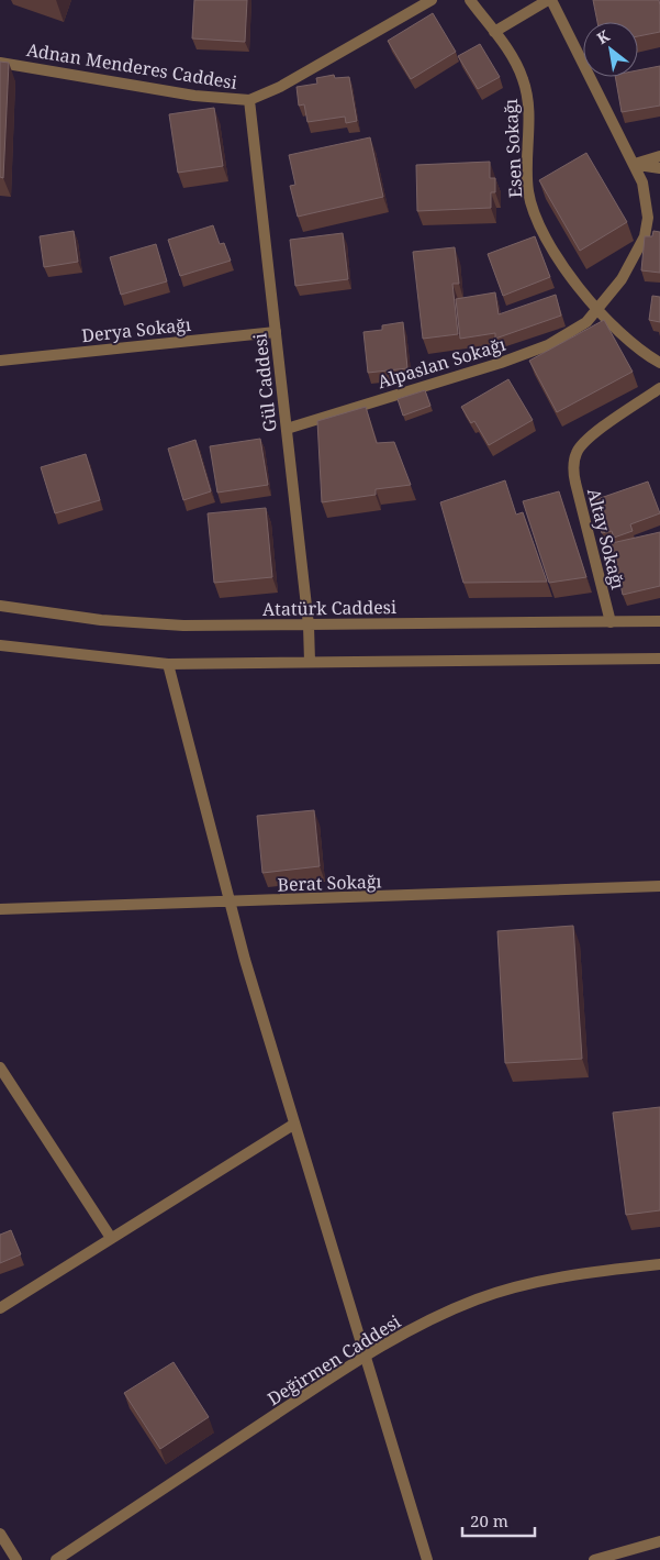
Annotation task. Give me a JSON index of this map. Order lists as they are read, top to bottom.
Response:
{
  "streets": {
    "street": [
      "Adnan Menderes Caddesi",
      "Esen Sokağı",
      "Derya Sokağı",
      "Alpaslan Sokağı",
      "Gül Caddesi",
      "Altay Sokağı",
      "Atatürk Caddesi",
      "Berat Sokağı",
      "Değirmen Caddesi"
    ]
  },
  "crossings": [
    ["Adnan Menderes Caddesi", "Gül Caddesi"],
    ["Esen Sokağı", "Alpaslan Sokağı"],
    ["Derya Sokağı", "Gül Caddesi"],
    ["Alpaslan Sokağı", "Gül Caddesi"],
    ["Gül Caddesi", "Atatürk Caddesi"],
    ["Altay Sokağı", "Atatürk Caddesi"]
  ],
  "scale_bar": "20 m",
  "north": "top left"
}
